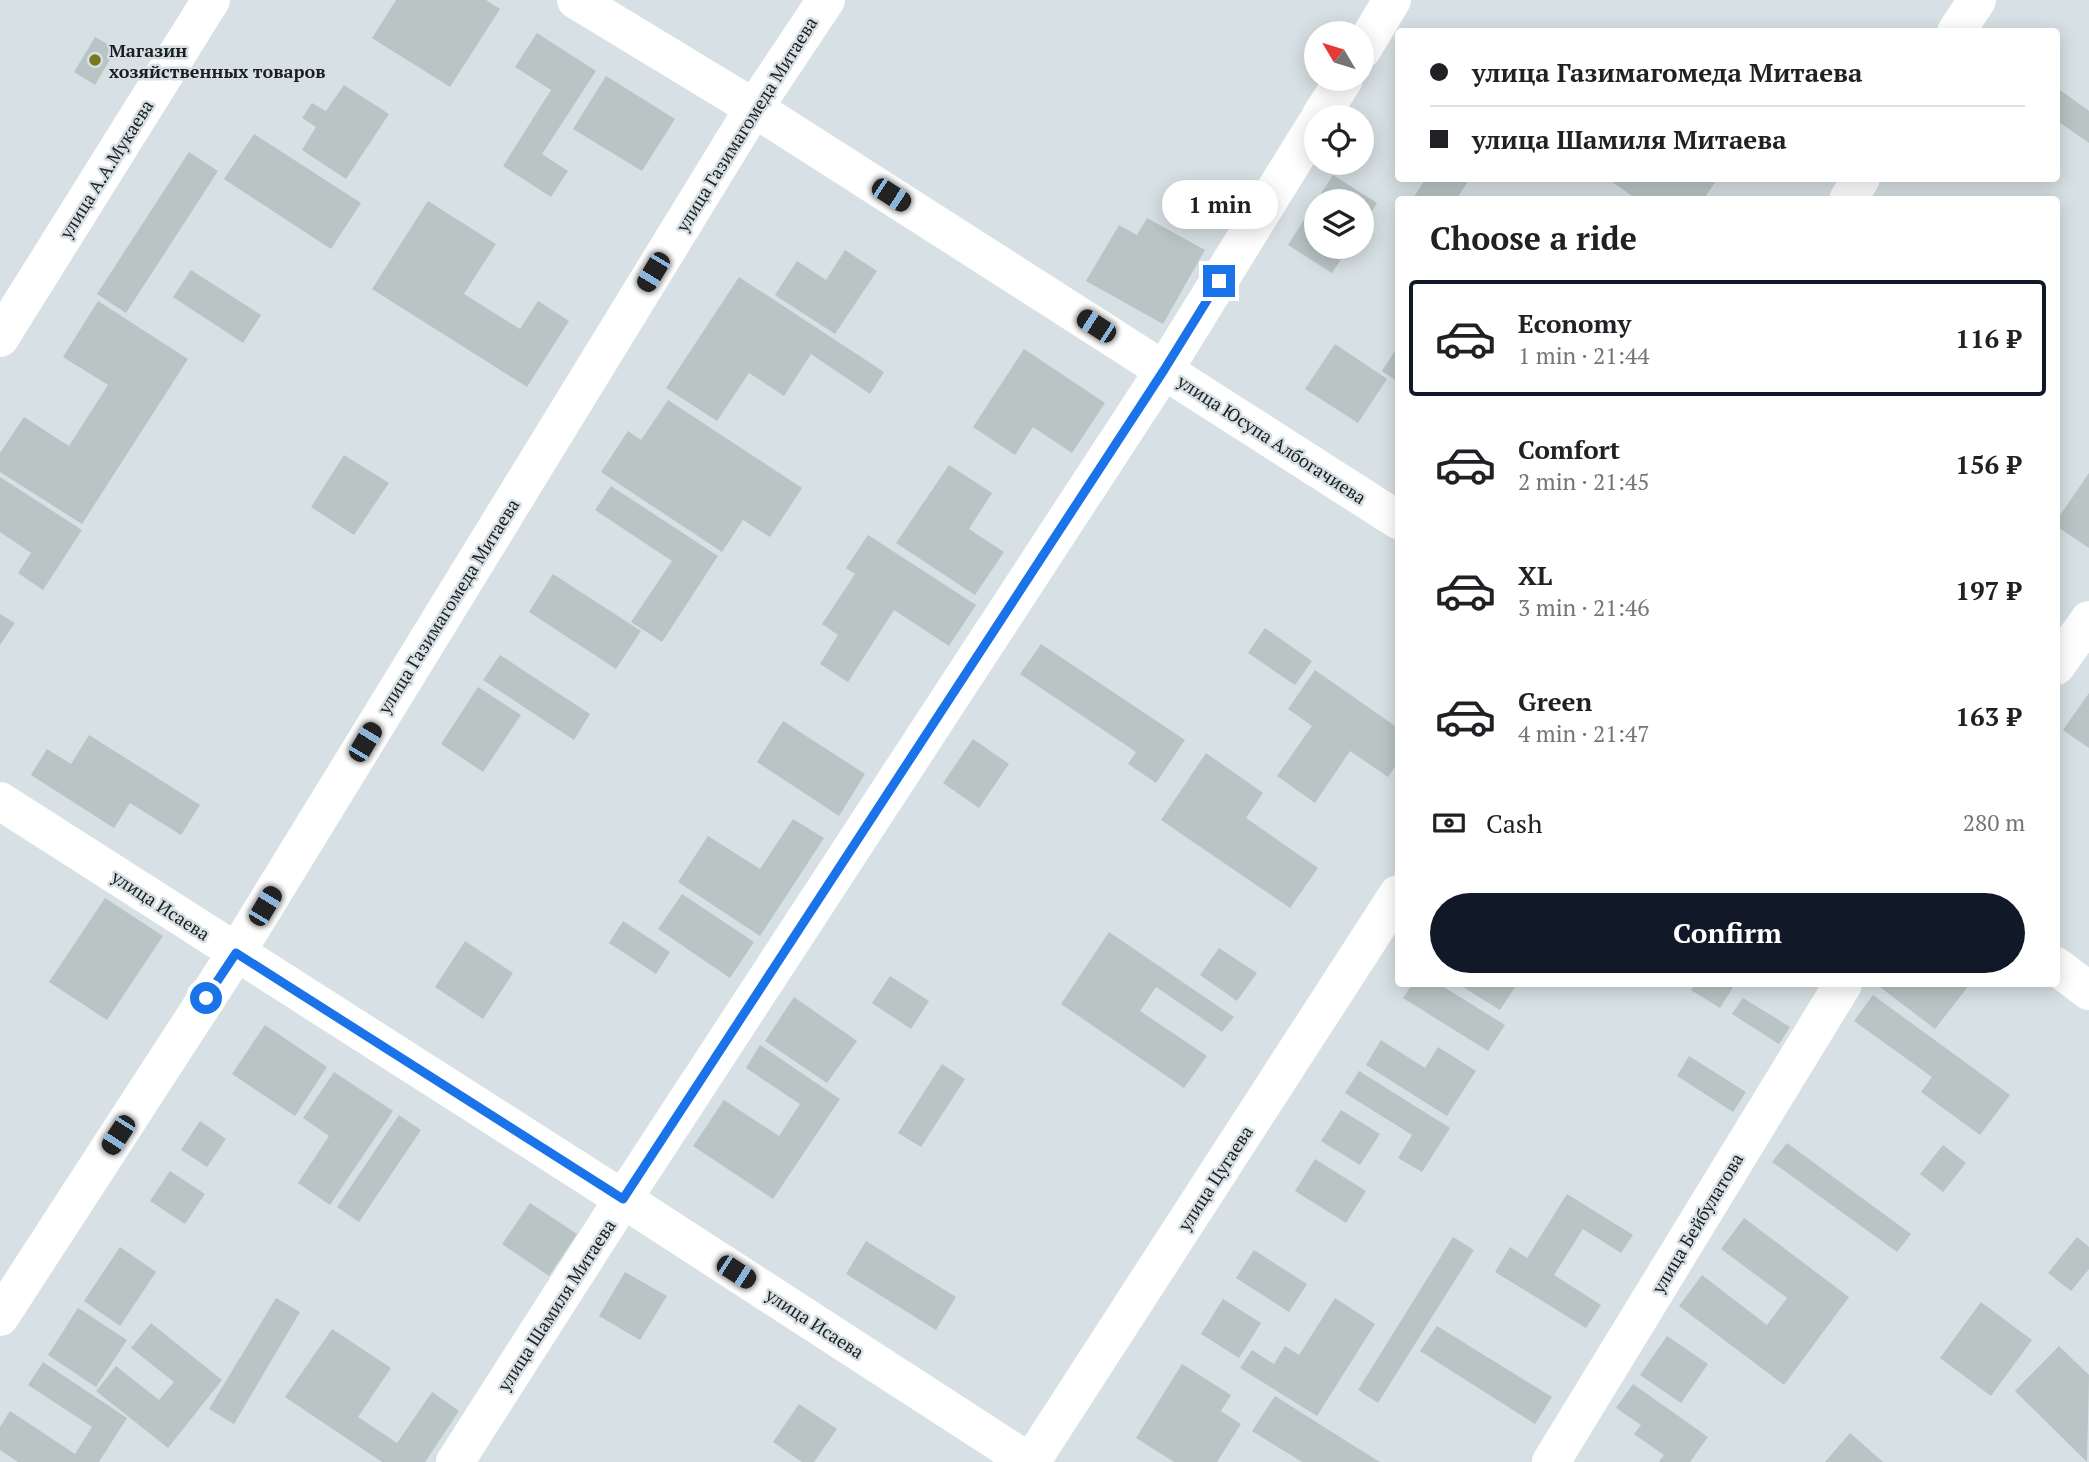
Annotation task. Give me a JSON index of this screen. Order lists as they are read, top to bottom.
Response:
{
  "streets": {
    "street": [
      "улица Газимагомеда Митаева",
      "улица А.А.Мукаева",
      "улица Юсупа Албогачиева",
      "улица Исаева",
      "улица Цугаева",
      "улица Бейбулатова",
      "улица Шамиля Митаева"
    ]
  },
  "crossings": [
    ["улица Газимагомеда Митаева", "улица Юсупа Албогачиева"],
    ["улица Газимагомеда Митаева", "улица Исаева"],
    ["улица Юсупа Албогачиева", "улица Шамиля Митаева"],
    ["улица Исаева", "улица Цугаева"],
    ["улица Исаева", "улица Шамиля Митаева"]
  ],
  "places": ["Магазин хозяйственных товаров"],
  "north": "top left",
  "page": {
    "banner": ["улица Газимагомеда Митаева", "улица Шамиля Митаева"],
    "bubble": "1 min",
    "heading": "Choose a ride",
    "list": [
      {
        "name": "Economy",
        "note": "1 min · 21:44",
        "value": "116 ₽"
      },
      {
        "name": "Comfort",
        "note": "2 min · 21:45",
        "value": "156 ₽"
      },
      {
        "name": "XL",
        "note": "3 min · 21:46",
        "value": "197 ₽"
      },
      {
        "name": "Green",
        "note": "4 min · 21:47",
        "value": "163 ₽"
      }
    ],
    "pay": ["Cash", "280 m"],
    "buttons": "Confirm"
  }
}
